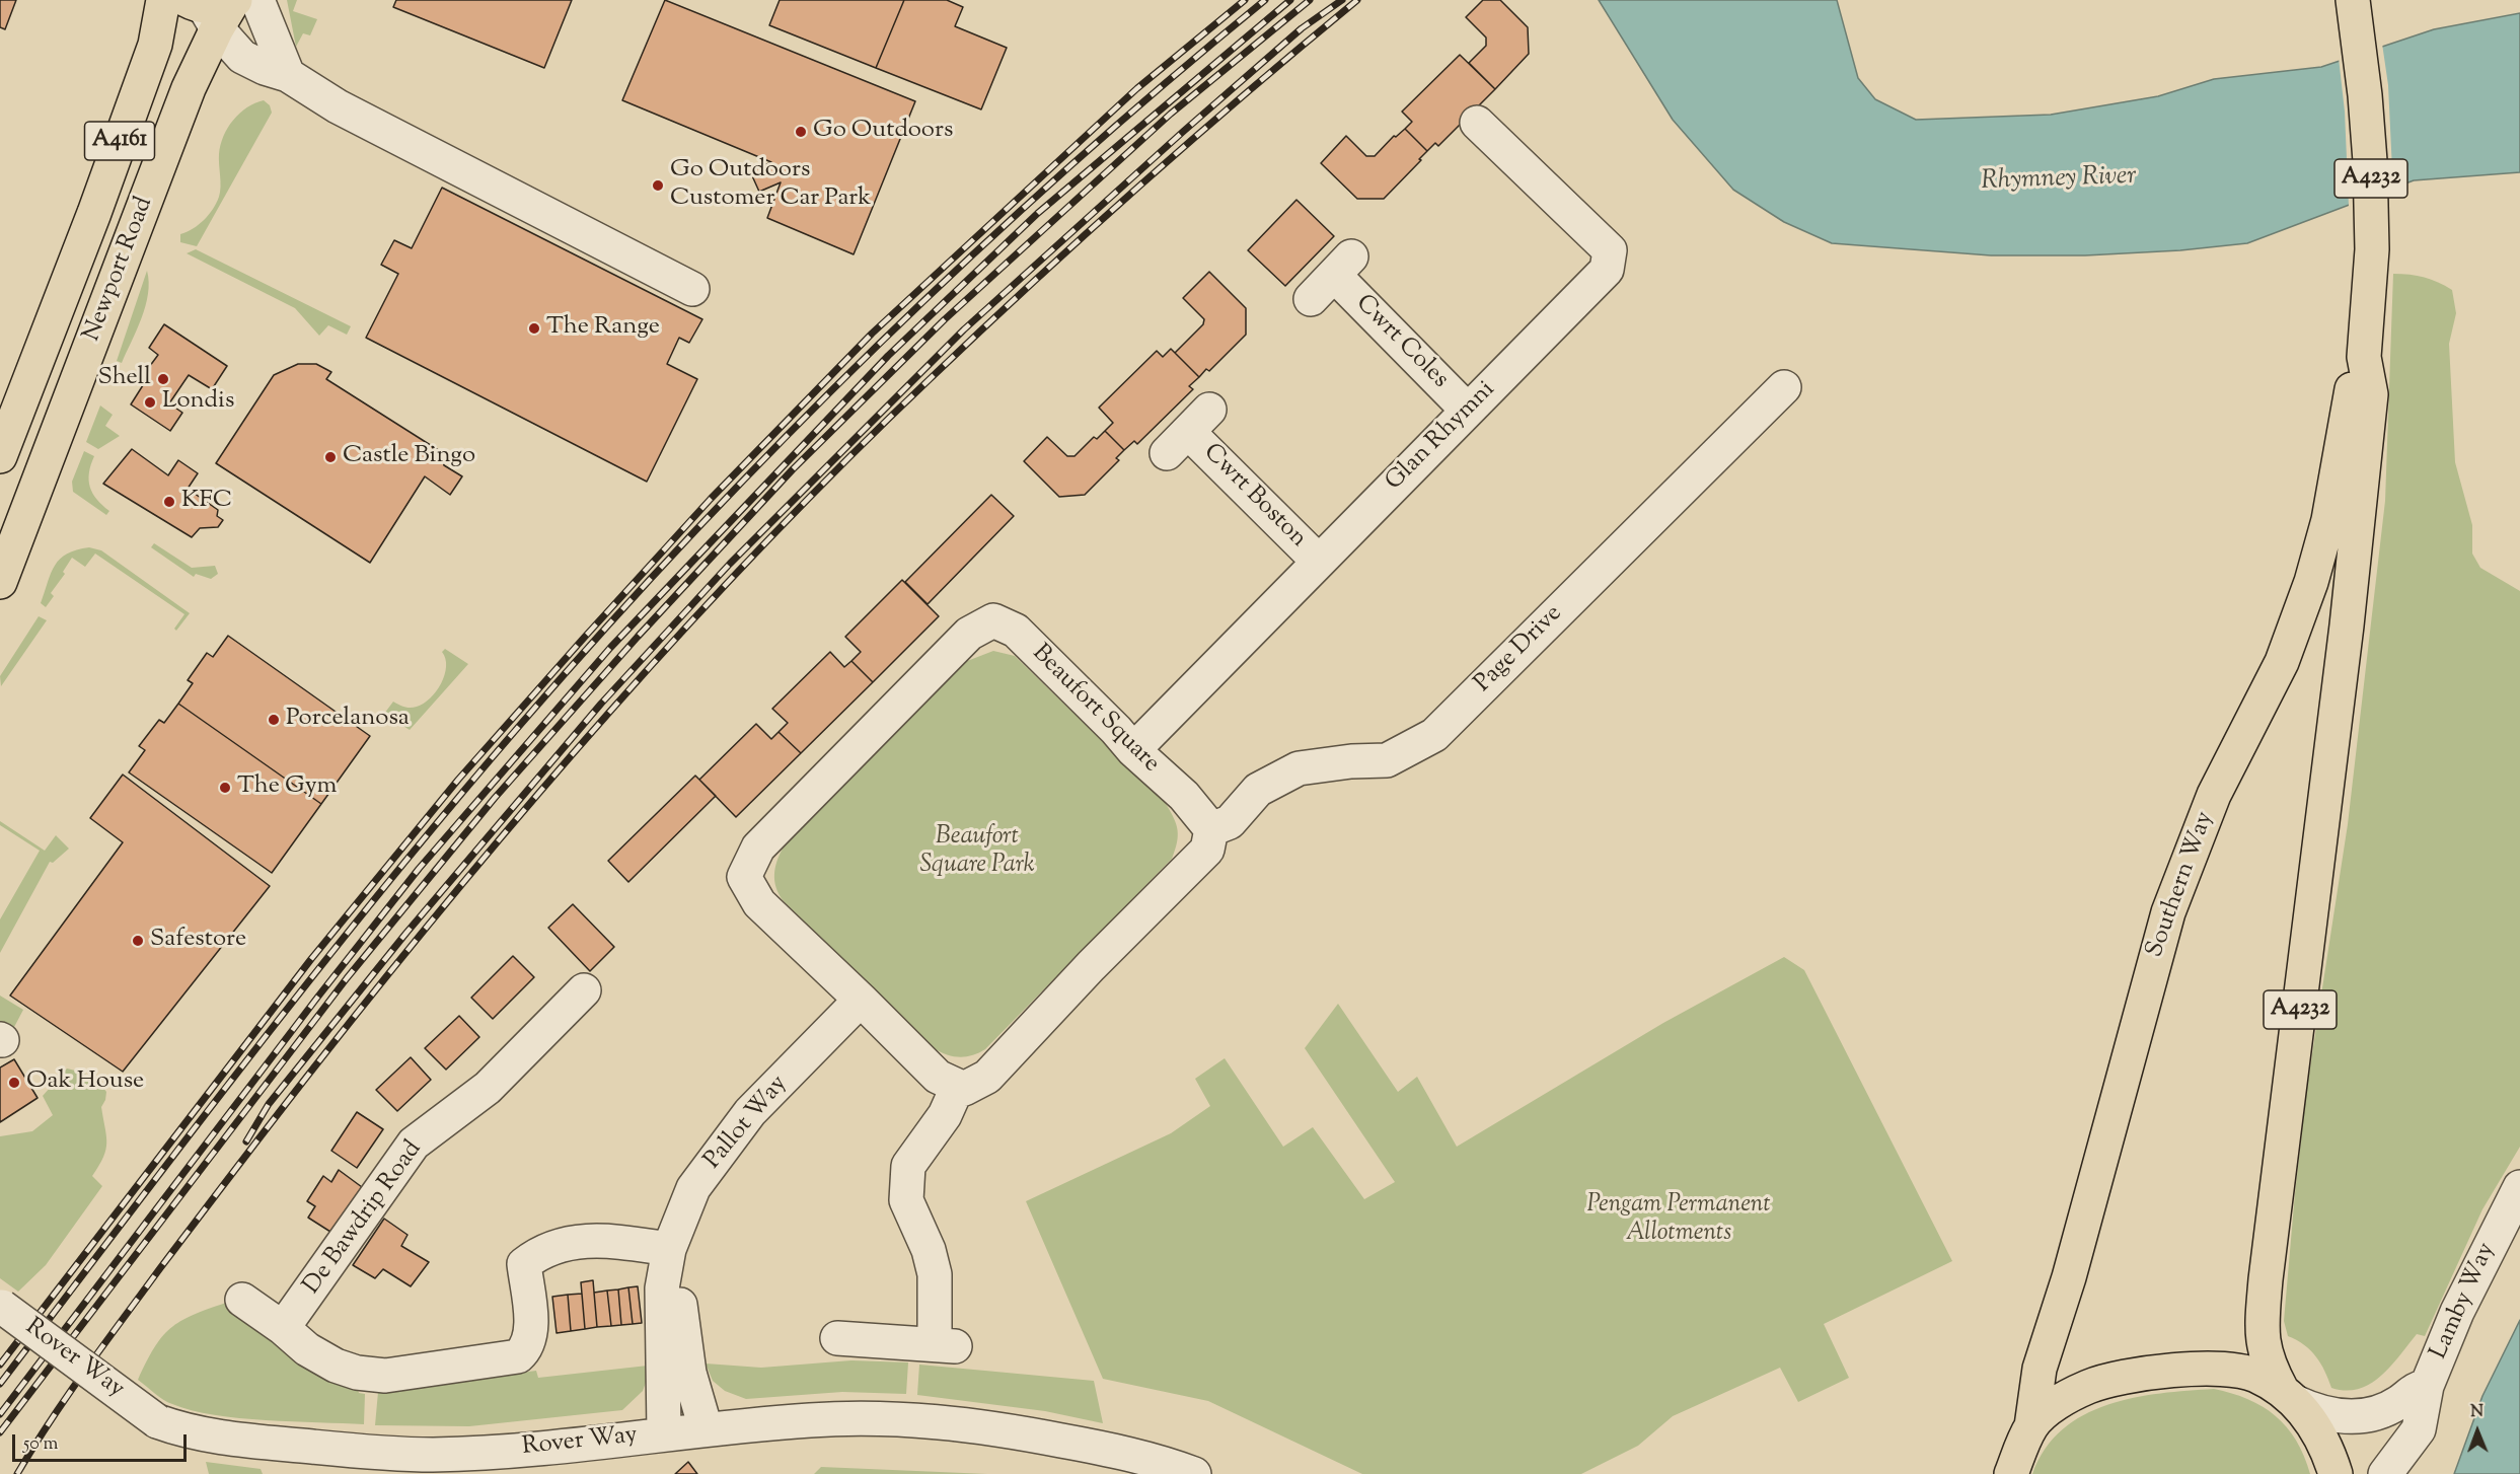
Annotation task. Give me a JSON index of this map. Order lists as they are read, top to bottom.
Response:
{
  "streets": {
    "main road": [
      "A4161",
      "A4232",
      "Newport Road",
      "Southern Way"
    ],
    "street": [
      "Cwrt Coles",
      "Glan Rhymni",
      "Cwrt Boston",
      "Page Drive",
      "Beaufort Square",
      "Pallot Way",
      "De Bawdrip Road",
      "Lamby Way",
      "Rover Way"
    ]
  },
  "crossings": [
    ["Cwrt Coles", "Glan Rhymni"],
    ["Glan Rhymni", "Cwrt Boston"],
    ["Glan Rhymni", "Beaufort Square"],
    ["Page Drive", "Beaufort Square"],
    ["Beaufort Square", "Pallot Way"],
    ["Southern Way", "Lamby Way"],
    ["Pallot Way", "Rover Way"]
  ],
  "water": ["Rhymney River"],
  "parks": ["Beaufort Square Park", "Pengam Permanent Allotments"],
  "places": [
    "Go Outdoors",
    "Go Outdoors Customer Car Park",
    "The Range",
    "Shell",
    "Londis",
    "Castle Bingo",
    "KFC",
    "Porcelanosa",
    "The Gym",
    "Safestore",
    "Oak House"
  ],
  "scale_bar": "50 m",
  "north": "top"
}
